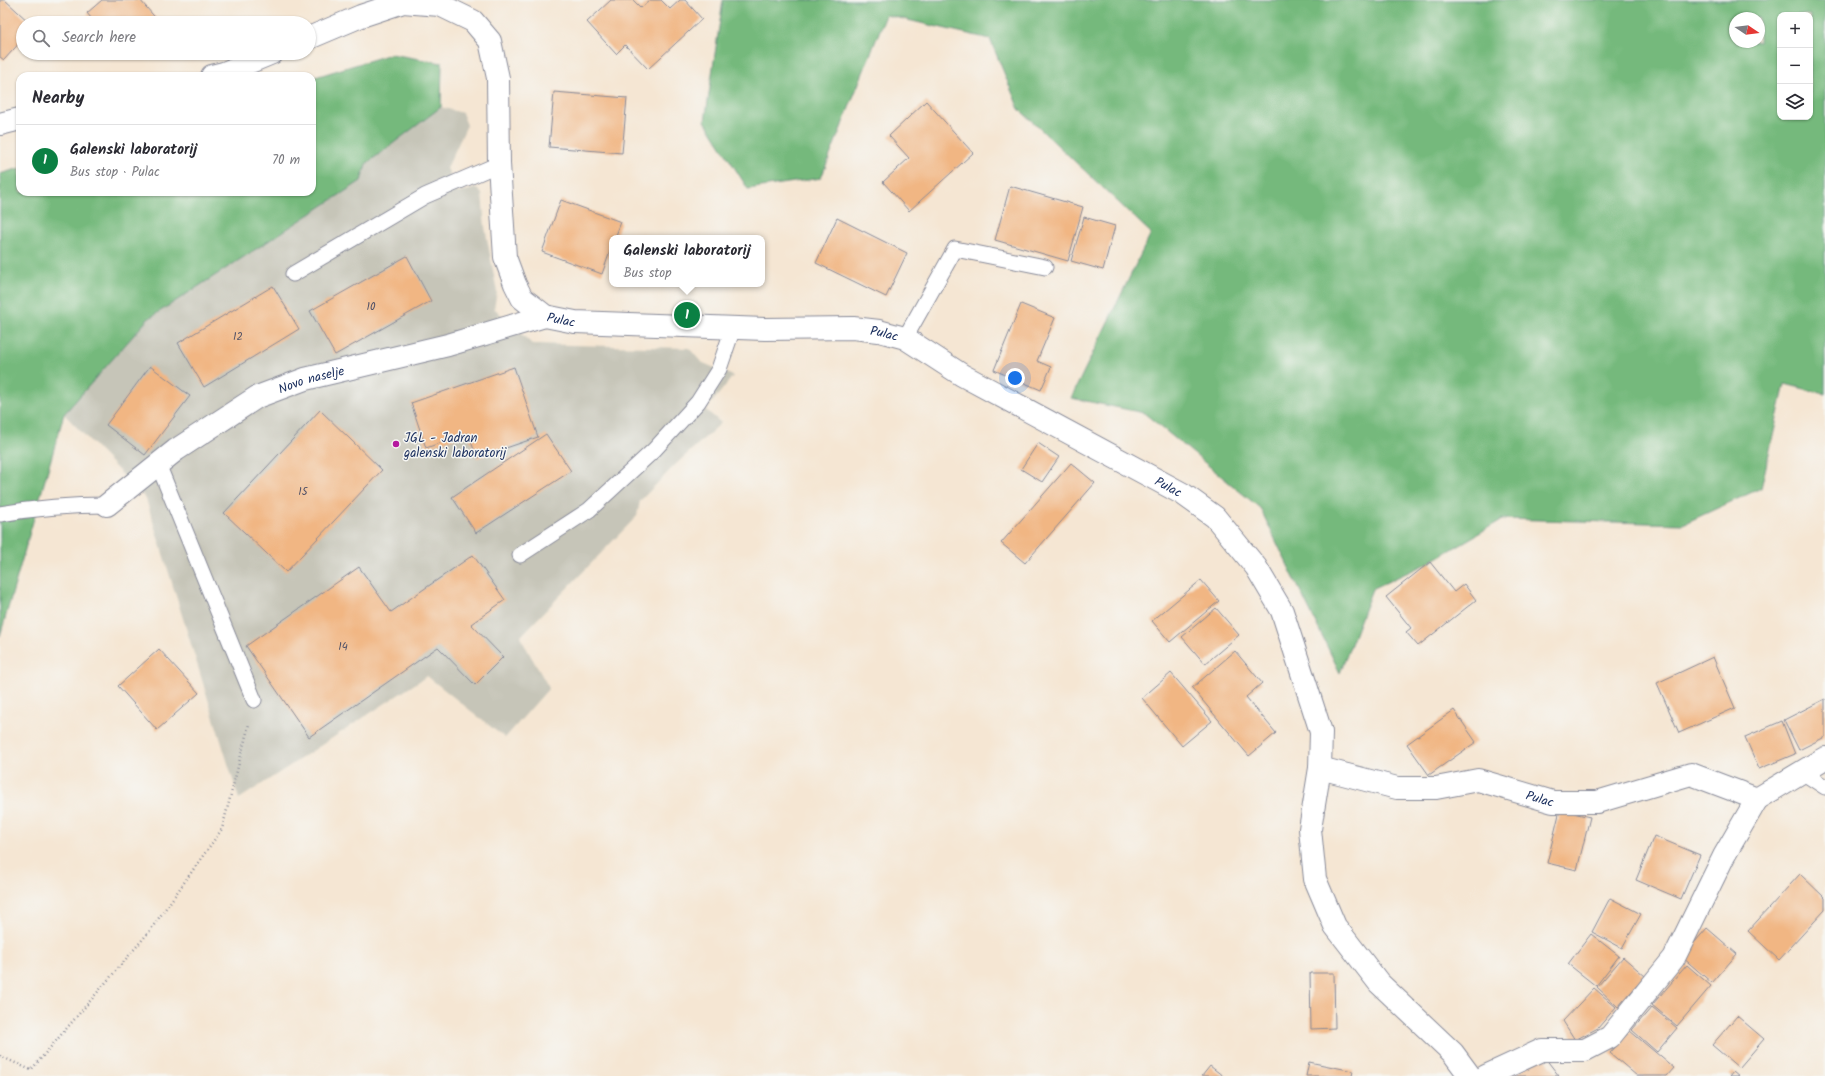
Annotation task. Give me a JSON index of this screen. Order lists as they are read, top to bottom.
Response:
{
  "streets": {
    "street": ["Pulac", "Novo naselje"]
  },
  "crossings": [
    ["Pulac", "Novo naselje"]
  ],
  "places": ["JGL - Jadran galenski laboratorij"],
  "house_numbers": [
    "10",
    "12",
    "15",
    "14"
  ],
  "north": "right",
  "page": {
    "map_buttons": ["+", "−"],
    "search": "Search here",
    "heading": "Nearby",
    "list": [
      {
        "mark": "1",
        "name": "Galenski laboratorij",
        "note": "Bus stop · Pulac",
        "value": "70 m"
      }
    ],
    "popup": ["Galenski laboratorij", "Bus stop"],
    "pins": "1"
  }
}
